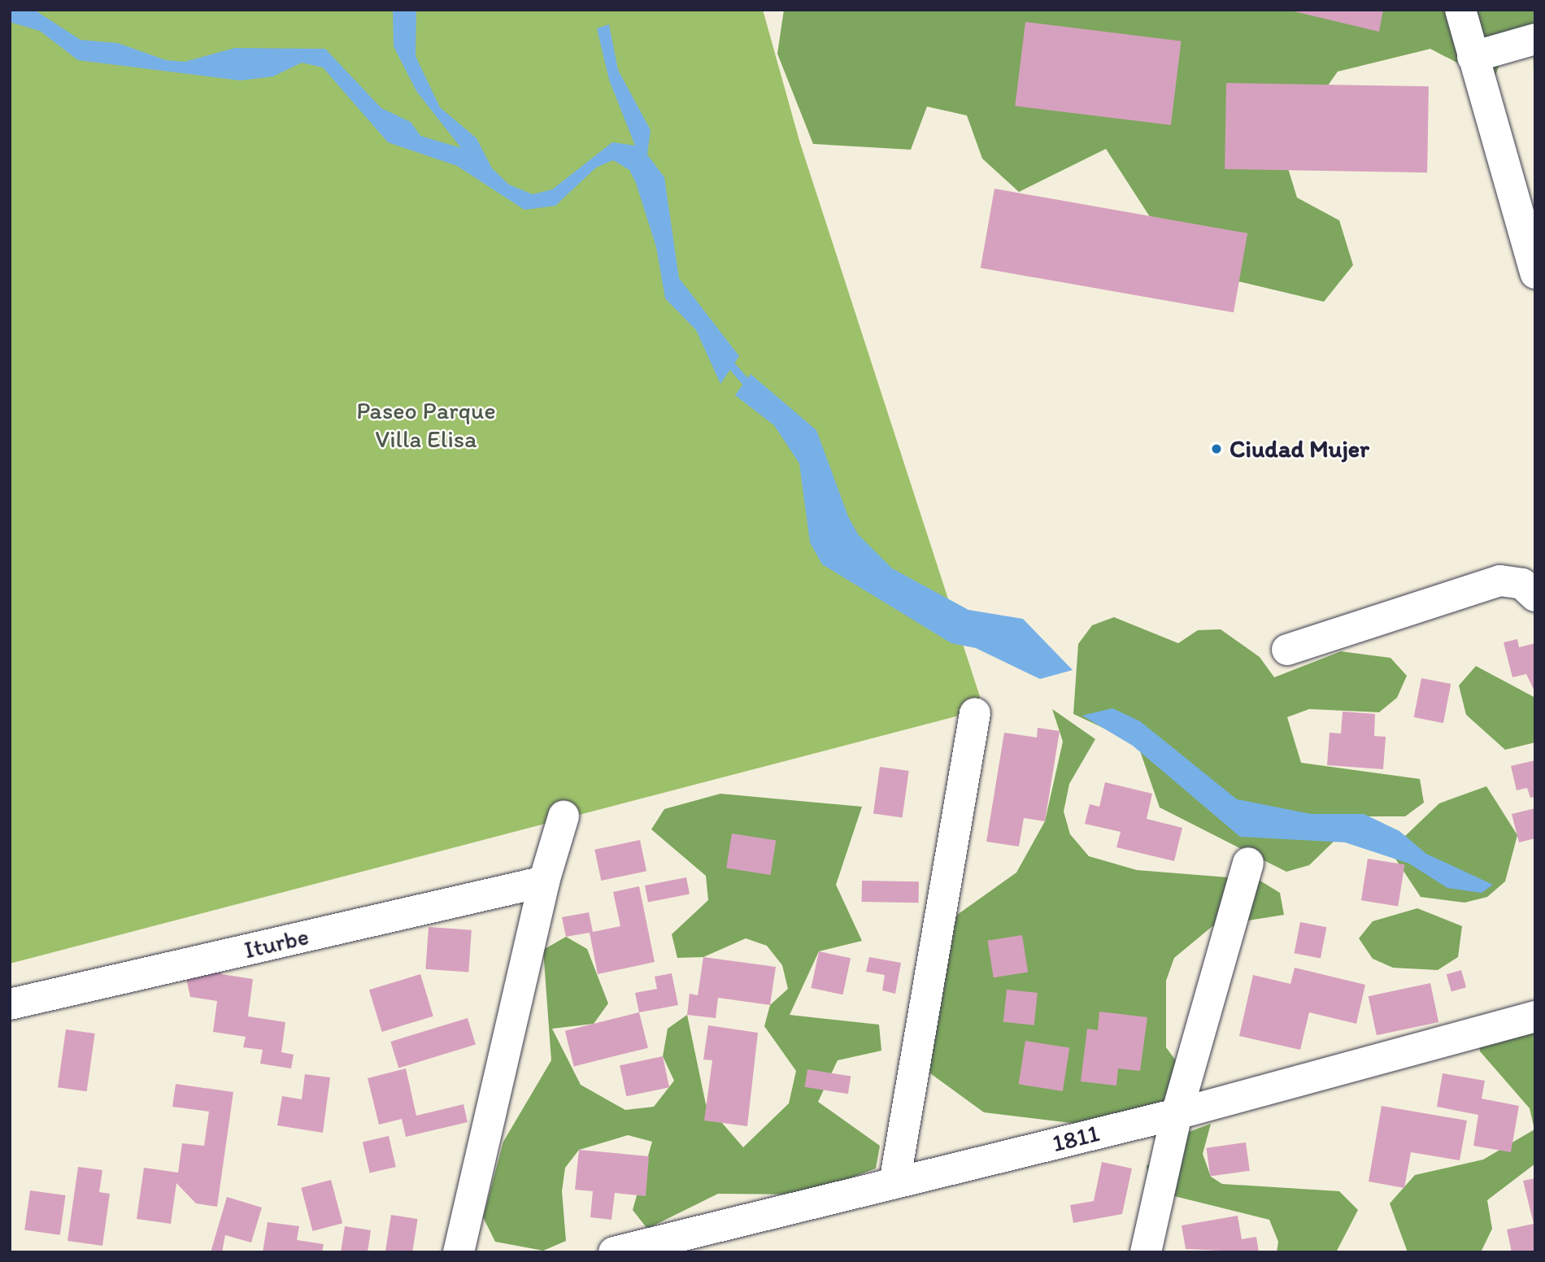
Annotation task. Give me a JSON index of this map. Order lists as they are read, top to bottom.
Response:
{
  "streets": {
    "street": ["Iturbe", "1811"]
  },
  "parks": ["Paseo Parque Villa Elisa"],
  "places": ["Ciudad Mujer"]
}
